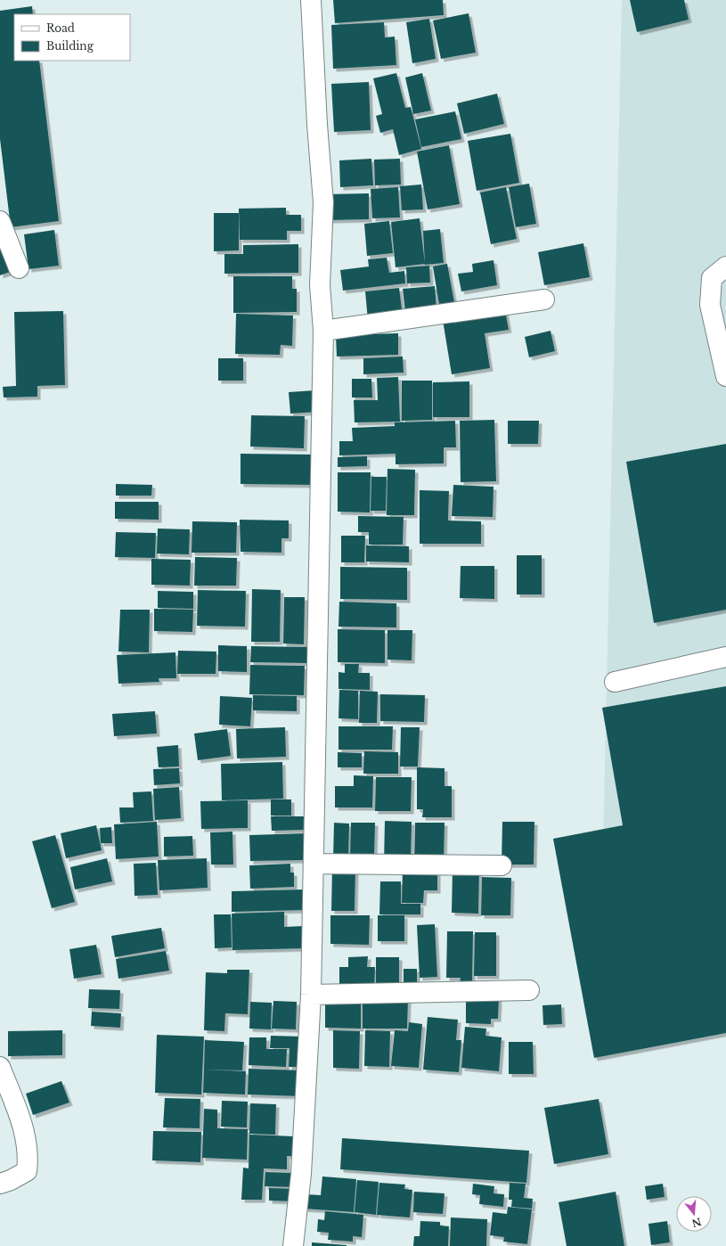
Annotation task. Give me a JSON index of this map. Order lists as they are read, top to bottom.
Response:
{
  "legend": ["Road", "Building"],
  "north": "bottom"
}
